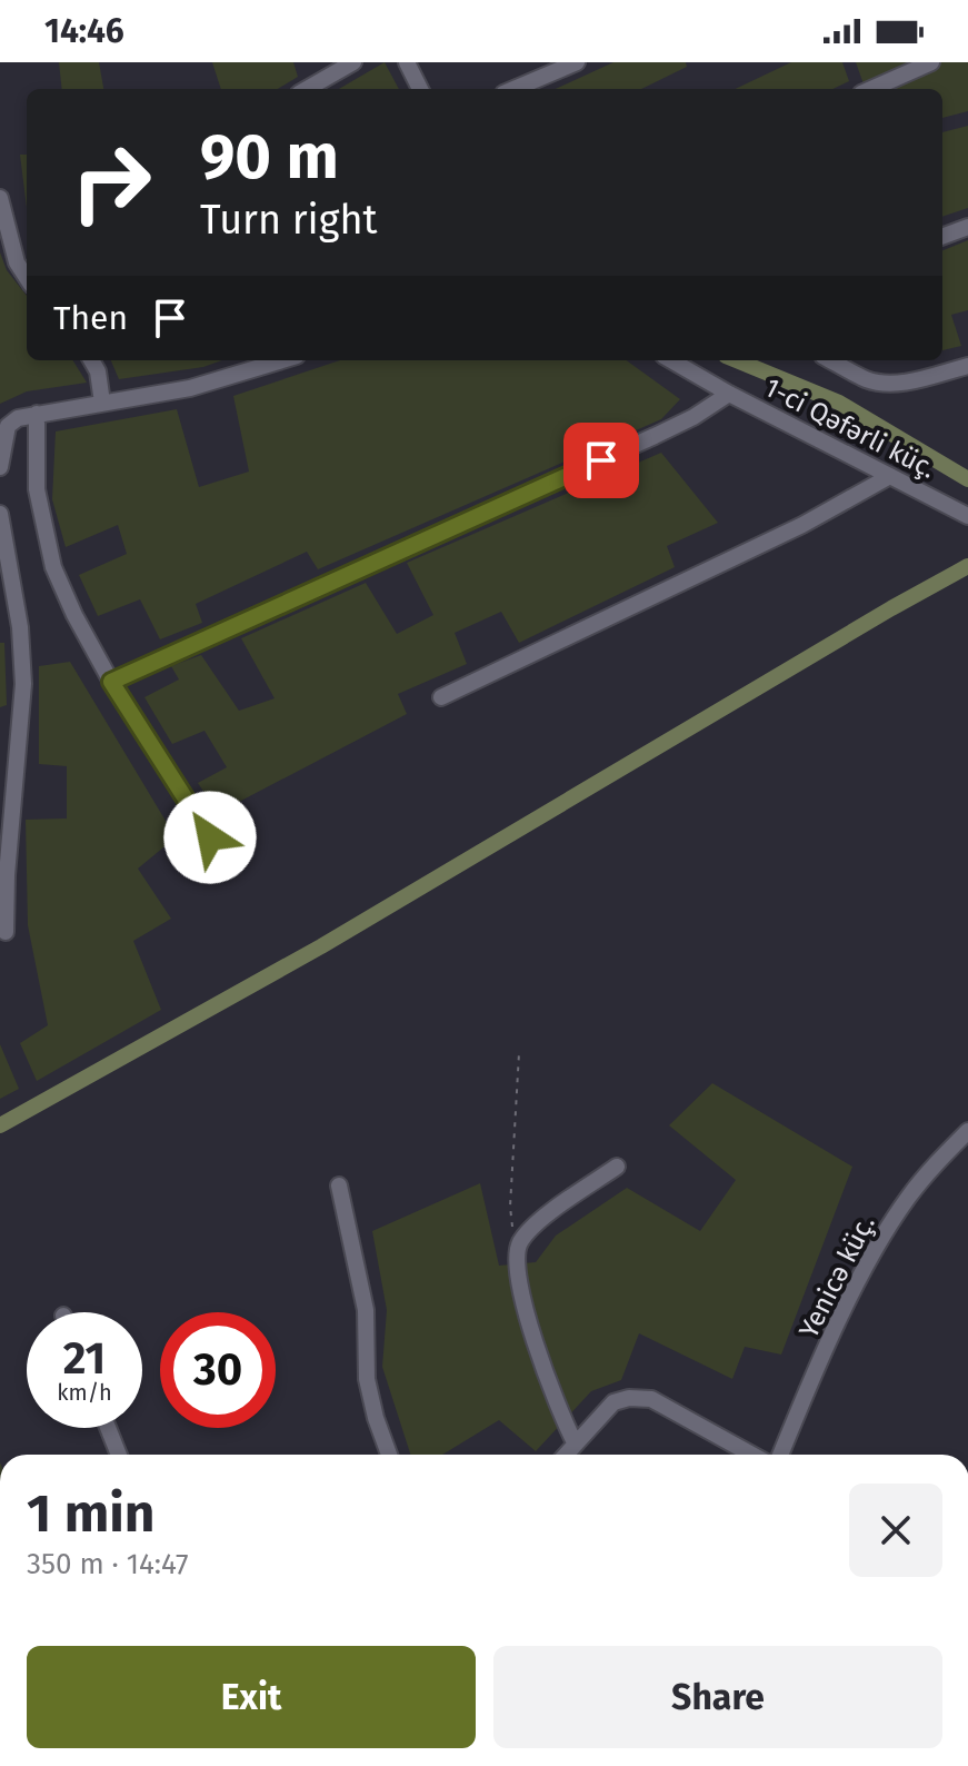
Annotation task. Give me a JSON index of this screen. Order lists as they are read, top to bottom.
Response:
{
  "streets": {
    "street": ["1-ci Qəfərli küç.", "Yenicə küç."]
  },
  "page": {
    "status": "14:46",
    "turn": ["90 m", "Turn right"],
    "then": "Then",
    "speed": "21 km/h",
    "limit": "30",
    "heading": ["1 min", "350 m · 14:47"],
    "buttons": ["Exit", "Share"]
  }
}
